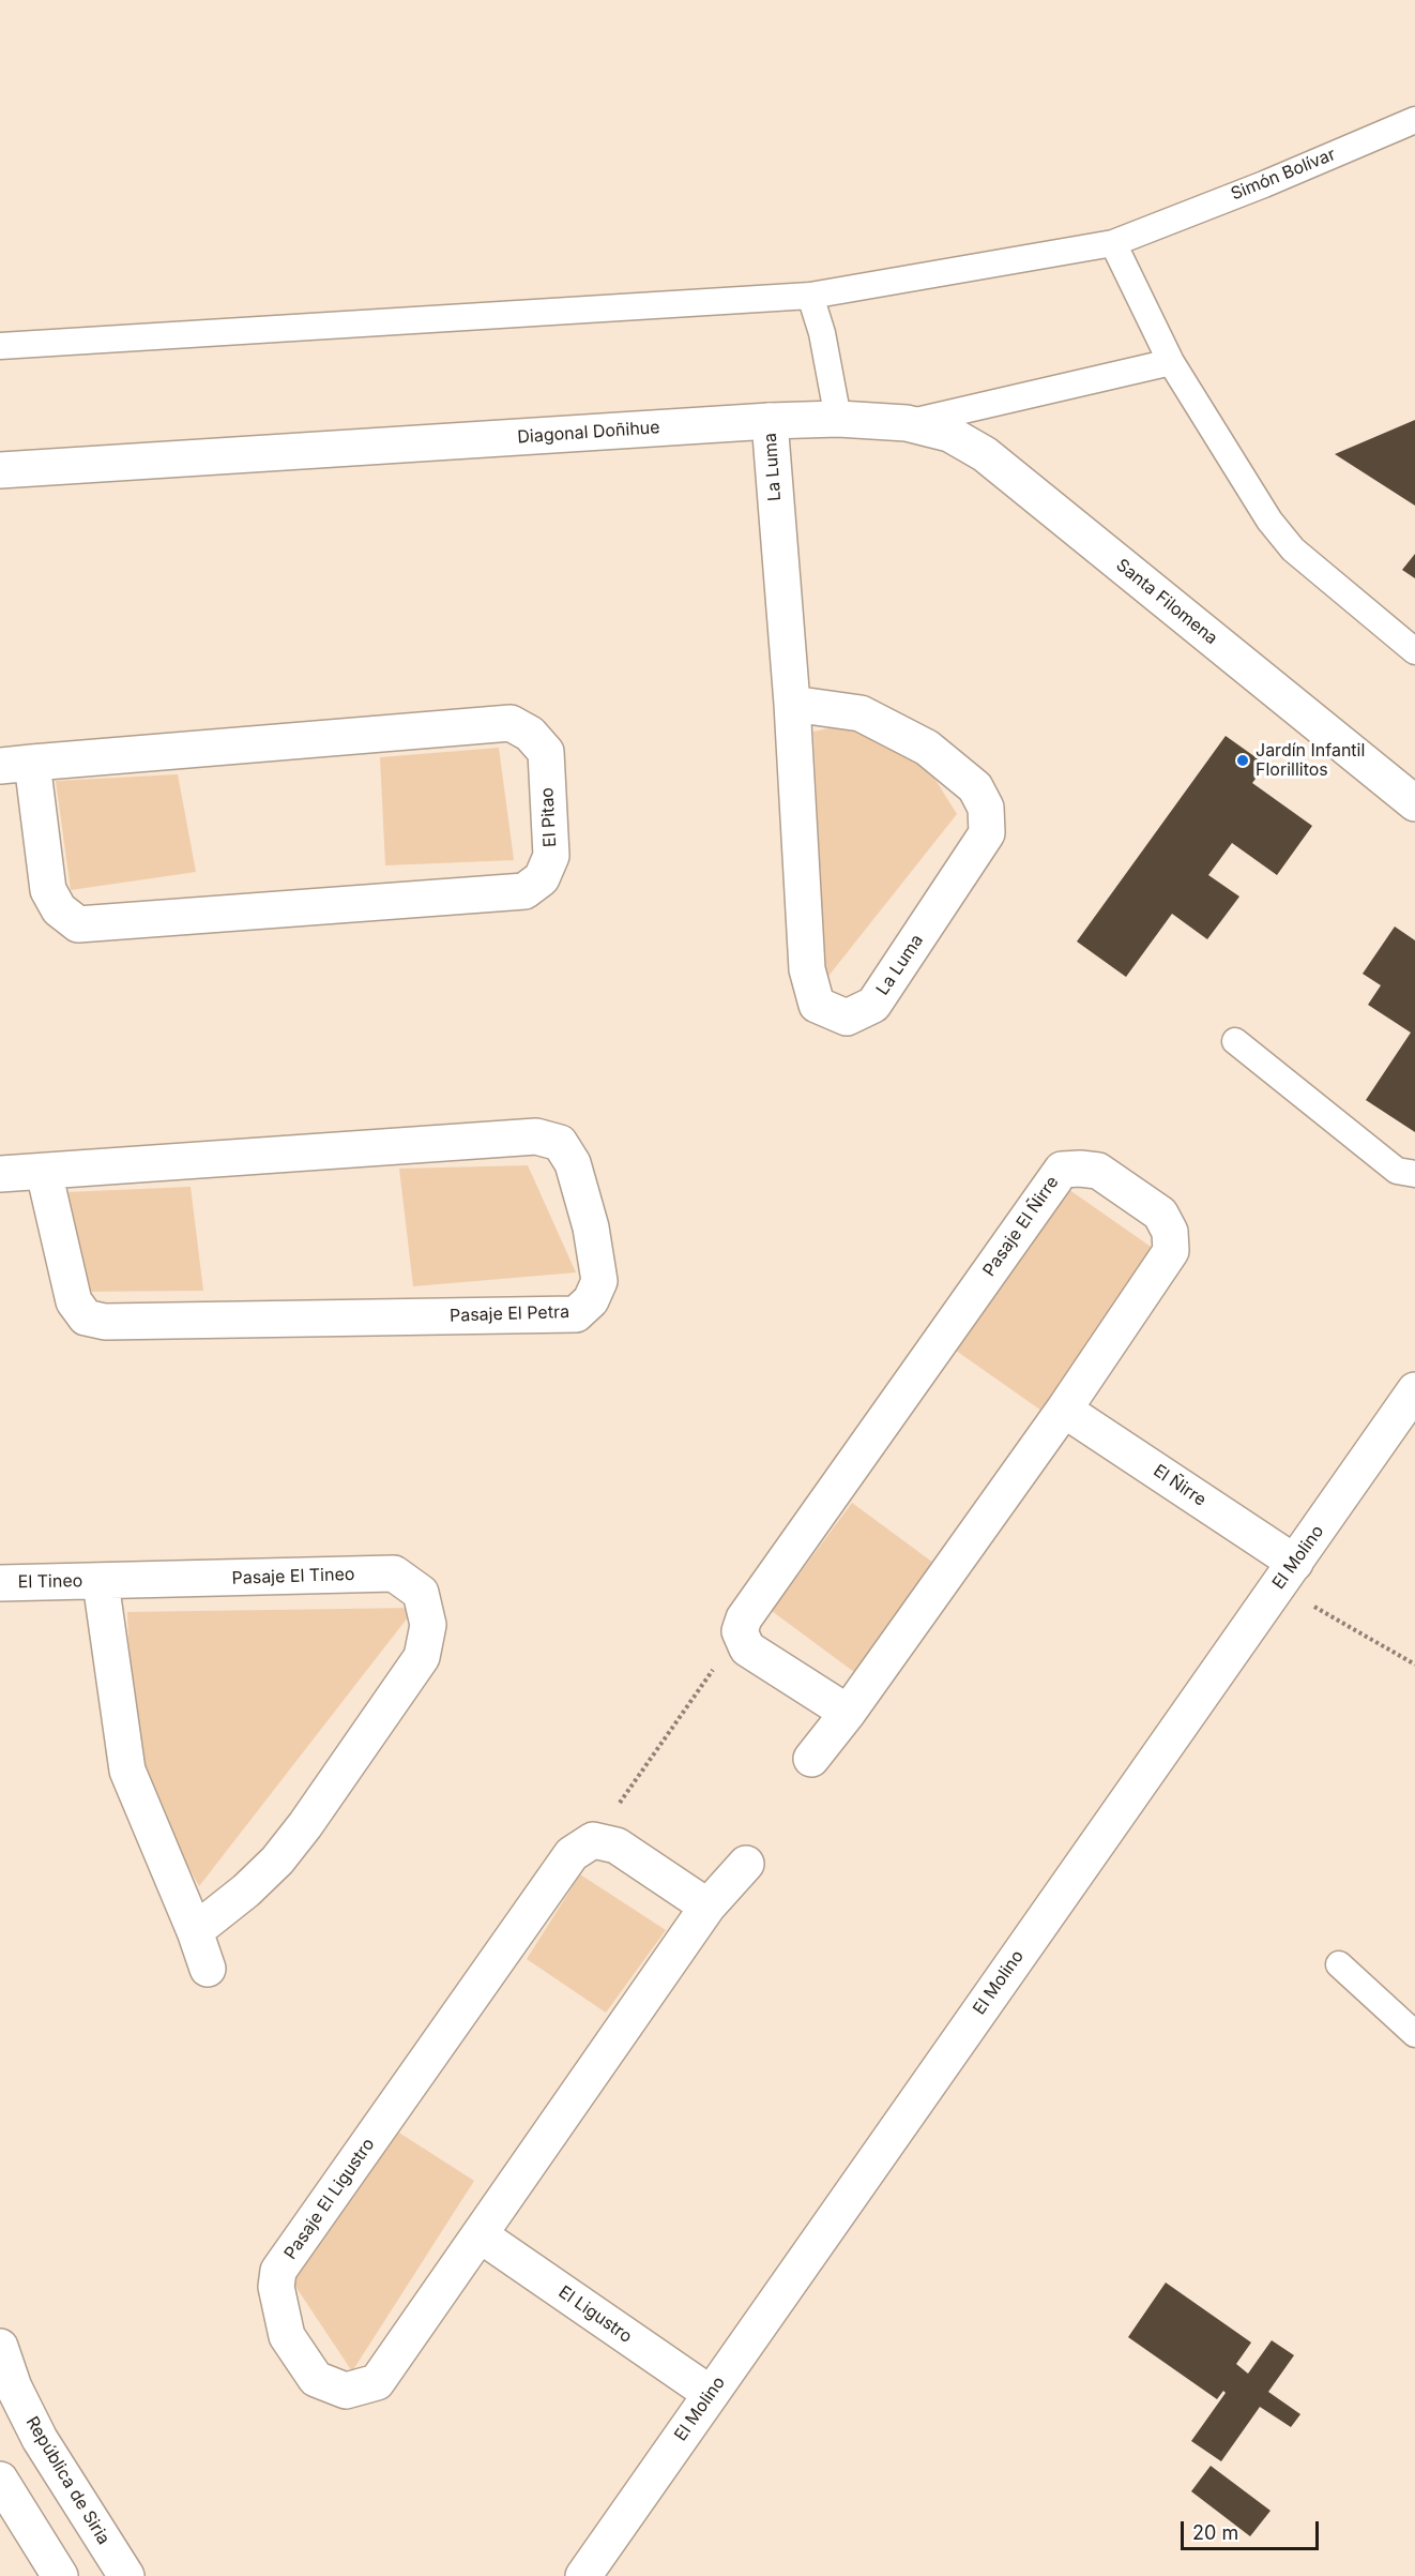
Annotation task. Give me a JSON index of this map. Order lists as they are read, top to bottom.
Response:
{
  "streets": {
    "street": [
      "Diagonal Doñihue",
      "La Luma",
      "Santa Filomena",
      "El Pitao",
      "Pasaje El Ñirre",
      "Pasaje El Petra",
      "El Ñirre",
      "El Molino",
      "Pasaje El Tineo",
      "El Tineo",
      "Pasaje El Ligustro",
      "El Ligustro",
      "República de Siria"
    ],
    "lane": ["Simón Bolívar"]
  },
  "crossings": [
    ["Diagonal Doñihue", "La Luma"],
    ["Diagonal Doñihue", "Santa Filomena"],
    ["Pasaje El Ñirre", "El Ñirre"],
    ["El Ñirre", "El Molino"],
    ["El Molino", "El Ligustro"],
    ["Pasaje El Tineo", "El Tineo"],
    ["Pasaje El Ligustro", "El Ligustro"]
  ],
  "places": ["Jardín Infantil Florillitos"],
  "scale_bar": "20 m"
}
